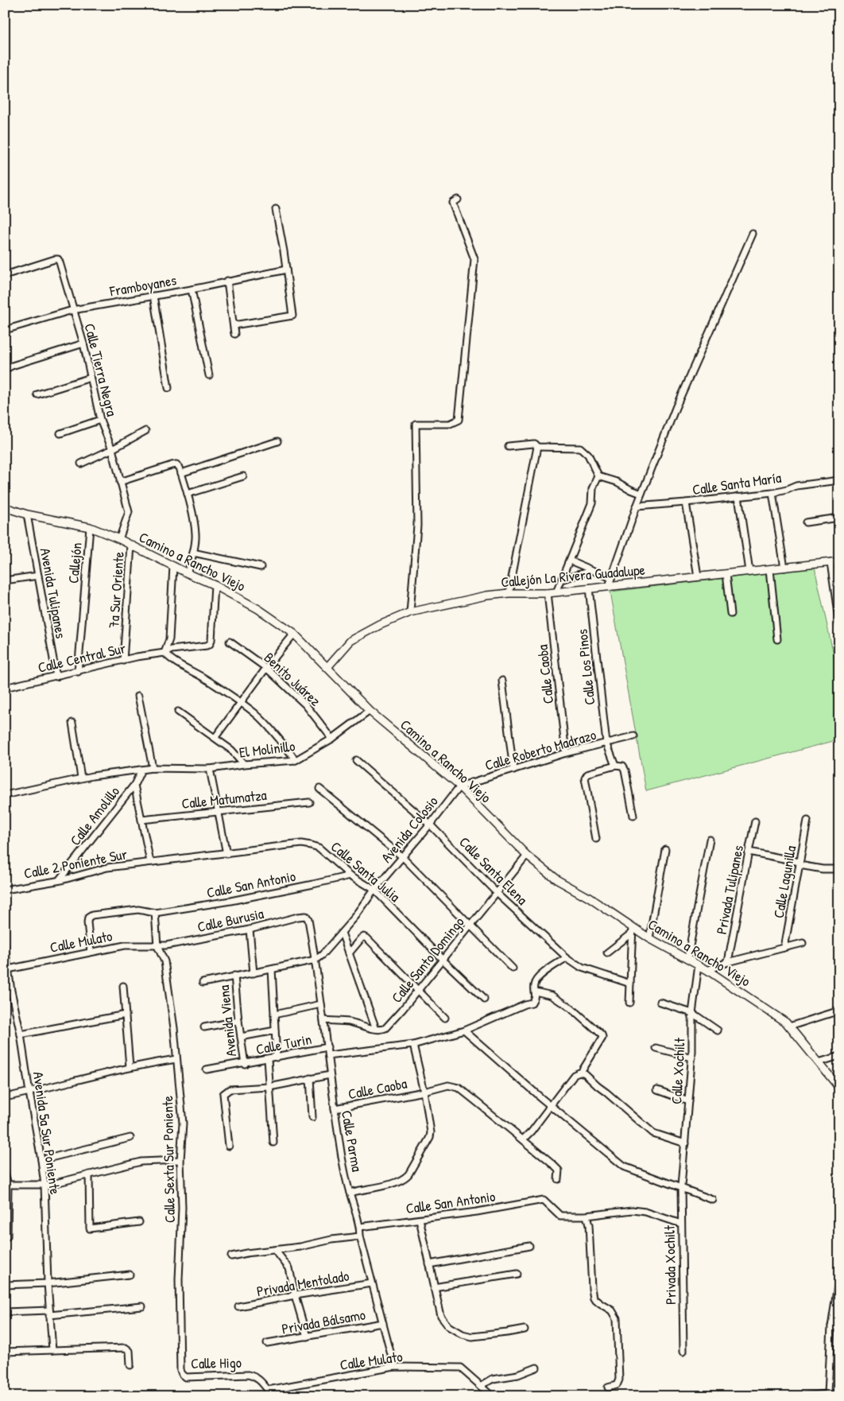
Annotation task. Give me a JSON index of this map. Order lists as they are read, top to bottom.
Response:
{
  "streets": {
    "street": [
      "Framboyanes",
      "Calle Tierra Negra",
      "Calle Santa María",
      "Camino a Rancho Viejo",
      "Callejón",
      "Callejón La Rivera Guadalupe",
      "7a Sur Oriente",
      "Avenida Tulipanes",
      "Calle Central Sur",
      "Calle Los Pinos",
      "Calle Caoba",
      "Benito Juárez",
      "El Molinillo",
      "Calle Roberto Madrazo",
      "Calle Matumatza",
      "Calle Amolillo",
      "Avenida Colosio",
      "Calle 2 Poniente Sur",
      "Calle Santa Elena",
      "Calle Santa Julia",
      "Calle Lagunilla",
      "Calle San Antonio",
      "Privada Tulipanes",
      "Calle Burusia",
      "Calle Mulato",
      "Calle Santo Domingo",
      "Avenida Viena",
      "Calle Turin",
      "Calle Xochilt",
      "Avenida 5a Sur Poniente",
      "Calle Parma",
      "Calle Sexta Sur Poniente",
      "Privada Xochilt",
      "Privada Mentolado",
      "Privada Bálsamo",
      "Calle Higo"
    ]
  },
  "crossings": [
    ["Framboyanes", "Calle Tierra Negra"],
    ["Calle Tierra Negra", "Camino a Rancho Viejo"],
    ["Camino a Rancho Viejo", "Callejón"],
    ["Camino a Rancho Viejo", "Callejón La Rivera Guadalupe"],
    ["Camino a Rancho Viejo", "7a Sur Oriente"],
    ["Camino a Rancho Viejo", "Avenida Tulipanes"],
    ["Camino a Rancho Viejo", "Calle Central Sur"],
    ["Camino a Rancho Viejo", "El Molinillo"],
    ["Camino a Rancho Viejo", "Calle Roberto Madrazo"],
    ["Camino a Rancho Viejo", "Avenida Colosio"],
    ["Camino a Rancho Viejo", "Calle Santo Domingo"],
    ["Camino a Rancho Viejo", "Calle Xochilt"],
    ["Callejón", "Calle Central Sur"],
    ["Callejón La Rivera Guadalupe", "Calle Los Pinos"],
    ["Callejón La Rivera Guadalupe", "Calle Caoba"],
    ["7a Sur Oriente", "Calle Central Sur"],
    ["Avenida Tulipanes", "Calle Central Sur"],
    ["Calle Los Pinos", "Calle Roberto Madrazo"],
    ["Calle Caoba", "Calle Roberto Madrazo"],
    ["Calle Caoba", "Calle Parma"],
    ["Benito Juárez", "El Molinillo"],
    ["El Molinillo", "Calle Amolillo"],
    ["Calle Roberto Madrazo", "Avenida Colosio"],
    ["Calle Amolillo", "Calle 2 Poniente Sur"],
    ["Avenida Colosio", "Calle Santa Elena"],
    ["Avenida Colosio", "Calle Santa Julia"],
    ["Avenida Colosio", "Calle Parma"],
    ["Calle 2 Poniente Sur", "Calle Santa Julia"],
    ["Calle Santa Elena", "Calle Santo Domingo"],
    ["Calle Santa Julia", "Calle San Antonio"],
    ["Calle Santa Julia", "Calle Santo Domingo"],
    ["Calle San Antonio", "Calle Mulato"],
    ["Calle San Antonio", "Calle Parma"],
    ["Calle San Antonio", "Calle Sexta Sur Poniente"],
    ["Calle Burusia", "Calle Mulato"],
    ["Calle Burusia", "Calle Parma"],
    ["Calle Burusia", "Calle Sexta Sur Poniente"],
    ["Calle Mulato", "Avenida 5a Sur Poniente"],
    ["Calle Mulato", "Calle Parma"],
    ["Calle Mulato", "Calle Sexta Sur Poniente"],
    ["Calle Mulato", "Calle Higo"],
    ["Avenida Viena", "Calle Turin"],
    ["Calle Turin", "Calle Parma"],
    ["Calle Xochilt", "Privada Xochilt"],
    ["Calle Parma", "Privada Mentolado"],
    ["Calle Parma", "Privada Bálsamo"],
    ["Calle Sexta Sur Poniente", "Calle Higo"]
  ]
}
